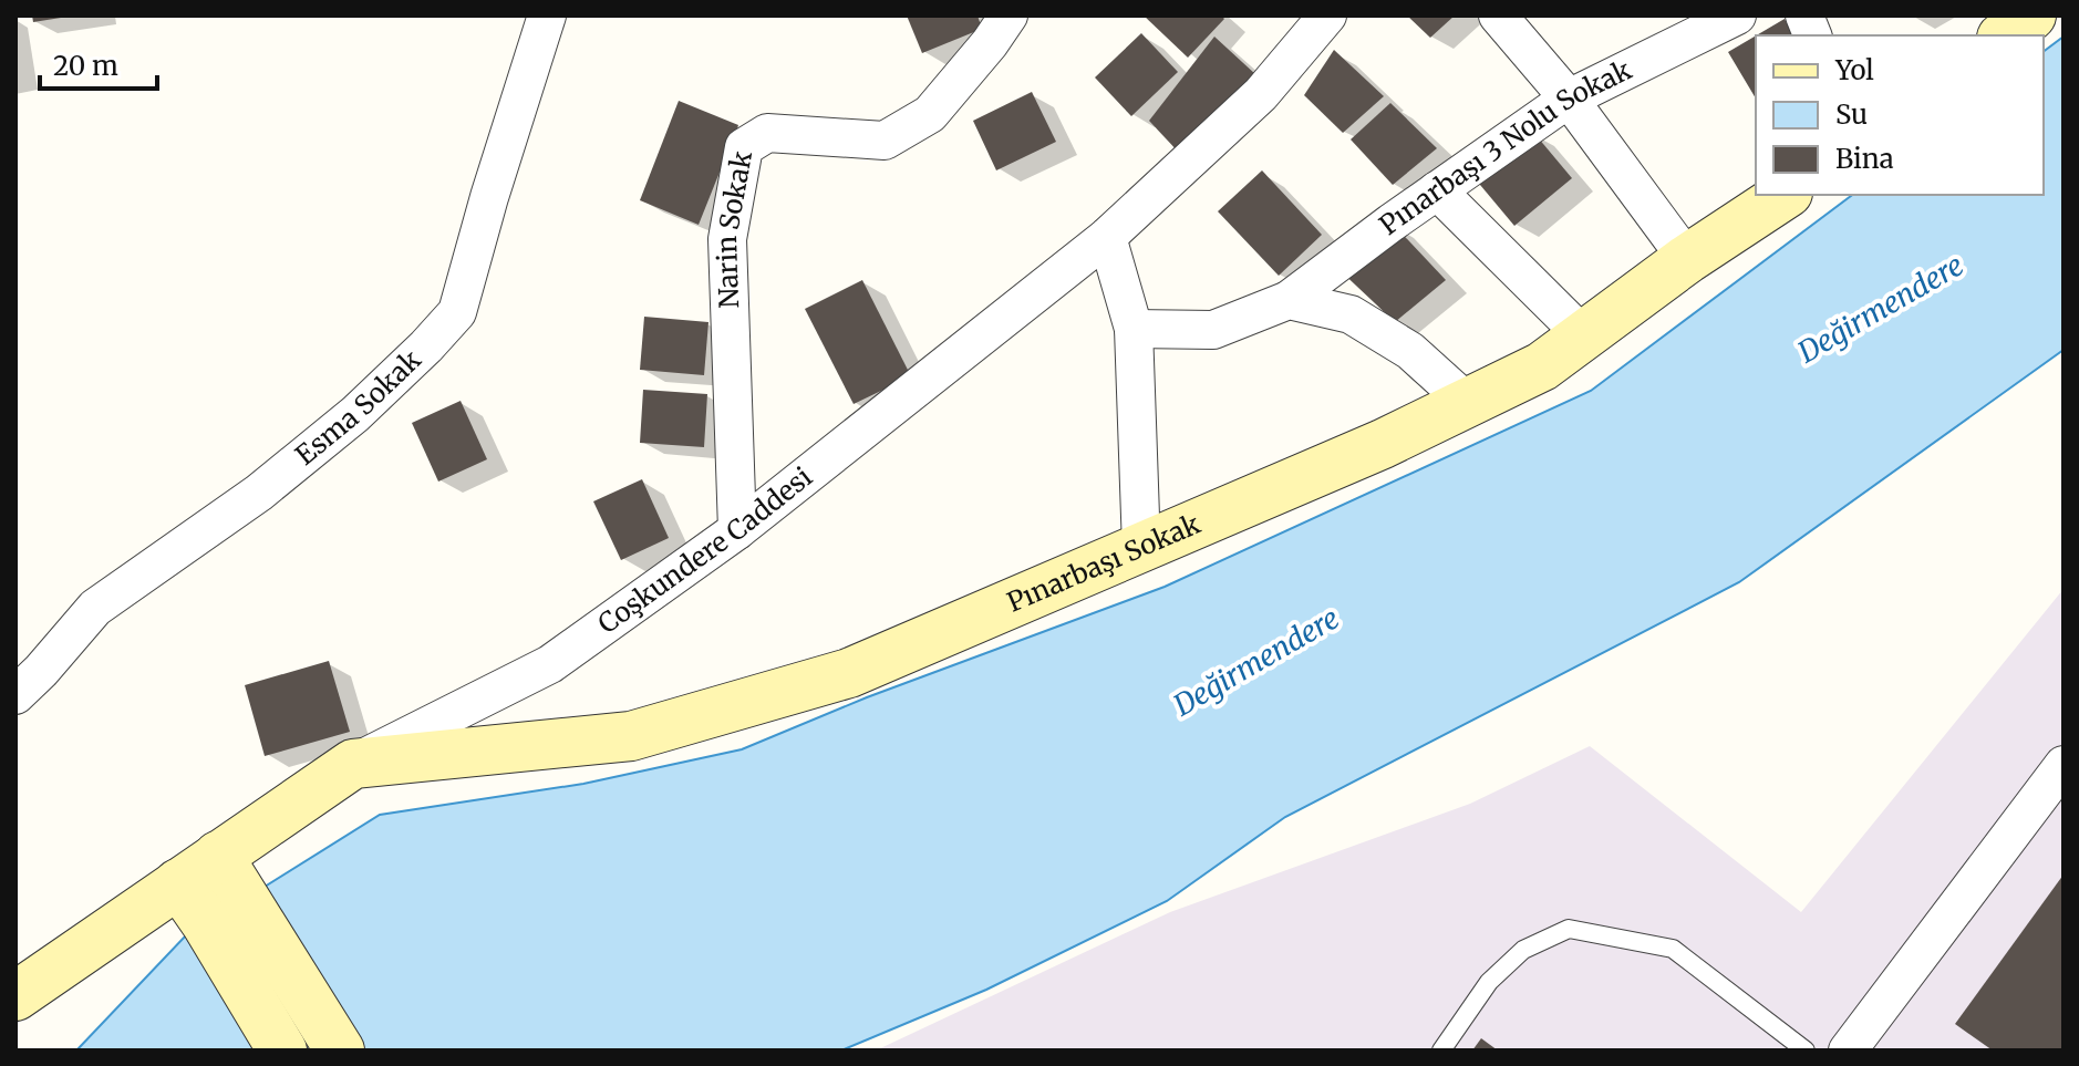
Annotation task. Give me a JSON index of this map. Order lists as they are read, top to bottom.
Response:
{
  "streets": {
    "street": [
      "Pınarbaşı 3 Nolu Sokak",
      "Narin Sokak",
      "Esma Sokak",
      "Coşkundere Caddesi",
      "Pınarbaşı Sokak"
    ]
  },
  "crossings": [
    ["Narin Sokak", "Coşkundere Caddesi"],
    ["Coşkundere Caddesi", "Pınarbaşı Sokak"]
  ],
  "water": ["Değirmendere"],
  "legend": ["Yol", "Su", "Bina"],
  "scale_bar": "20 m"
}
